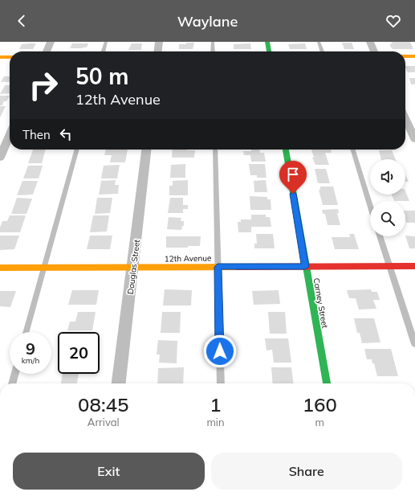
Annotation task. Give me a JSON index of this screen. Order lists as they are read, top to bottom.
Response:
{
  "streets": {
    "street": ["12th Avenue", "Douglas Street", "Carney Street"]
  },
  "crossings": [
    ["12th Avenue", "Douglas Street"],
    ["12th Avenue", "Carney Street"]
  ],
  "page": {
    "header": "Waylane",
    "turn": ["50 m", "12th Avenue"],
    "then": "Then",
    "speed": "9 km/h",
    "limit": "20",
    "eta": [
      "08:45",
      "Arrival",
      "1",
      "min",
      "160",
      "m"
    ],
    "buttons": ["Exit", "Share"]
  }
}
